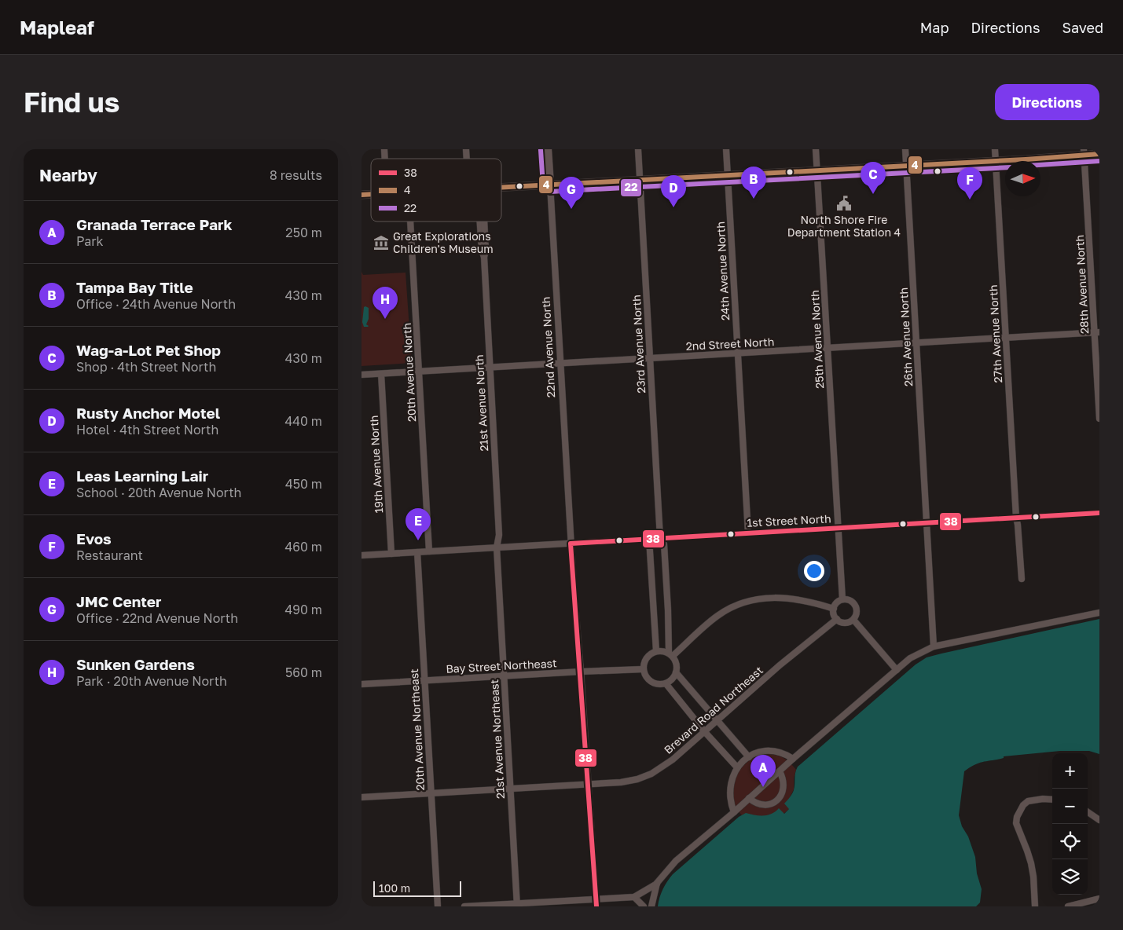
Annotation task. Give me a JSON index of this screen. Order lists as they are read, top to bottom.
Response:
{
  "streets": {
    "main road": ["22nd Avenue North"],
    "street": [
      "24th Avenue North",
      "28th Avenue North",
      "27th Avenue North",
      "26th Avenue North",
      "25th Avenue North",
      "23rd Avenue North",
      "2nd Street North",
      "20th Avenue North",
      "21st Avenue North",
      "19th Avenue North",
      "1st Street North",
      "Bay Street Northeast",
      "Brevard Road Northeast",
      "20th Avenue Northeast",
      "21st Avenue Northeast"
    ]
  },
  "crossings": [
    ["24th Avenue North", "2nd Street North"],
    ["24th Avenue North", "1st Street North"],
    ["28th Avenue North", "2nd Street North"],
    ["27th Avenue North", "2nd Street North"],
    ["27th Avenue North", "1st Street North"],
    ["26th Avenue North", "2nd Street North"],
    ["26th Avenue North", "1st Street North"],
    ["25th Avenue North", "2nd Street North"],
    ["25th Avenue North", "1st Street North"],
    ["25th Avenue North", "Brevard Road Northeast"],
    ["23rd Avenue North", "2nd Street North"],
    ["23rd Avenue North", "1st Street North"],
    ["23rd Avenue North", "Bay Street Northeast"],
    ["2nd Street North", "22nd Avenue North"],
    ["2nd Street North", "20th Avenue North"],
    ["2nd Street North", "21st Avenue North"],
    ["2nd Street North", "19th Avenue North"],
    ["22nd Avenue North", "1st Street North"],
    ["22nd Avenue North", "Bay Street Northeast"],
    ["22nd Avenue North", "Brevard Road Northeast"],
    ["20th Avenue North", "1st Street North"],
    ["21st Avenue North", "1st Street North"],
    ["21st Avenue North", "21st Avenue Northeast"],
    ["19th Avenue North", "1st Street North"],
    ["1st Street North", "20th Avenue Northeast"],
    ["1st Street North", "21st Avenue Northeast"],
    ["Bay Street Northeast", "20th Avenue Northeast"],
    ["Bay Street Northeast", "21st Avenue Northeast"],
    ["Brevard Road Northeast", "20th Avenue Northeast"],
    ["Brevard Road Northeast", "21st Avenue Northeast"]
  ],
  "places": {
    "public building": ["North Shore Fire Department Station 4"],
    "museum": ["Great Explorations Children's Museum"]
  },
  "lines": ["transit line 22", "transit line 4", "transit line 38"],
  "legend": ["38", "4", "22"],
  "scale_bar": "100 m",
  "north": "right",
  "page": {
    "header": "Mapleaf",
    "nav": ["Map", "Directions", "Saved"],
    "buttons": "Directions",
    "title": "Find us",
    "heading": ["Nearby", "8 results"],
    "pins": [
      "C",
      "B",
      "F",
      "D",
      "G",
      "H",
      "E",
      "A"
    ],
    "list": [
      {
        "mark": "A",
        "name": "Granada Terrace Park",
        "note": "Park",
        "value": "250 m"
      },
      {
        "mark": "B",
        "name": "Tampa Bay Title",
        "note": "Office · 24th Avenue North",
        "value": "430 m"
      },
      {
        "mark": "C",
        "name": "Wag-a-Lot Pet Shop",
        "note": "Shop · 4th Street North",
        "value": "430 m"
      },
      {
        "mark": "D",
        "name": "Rusty Anchor Motel",
        "note": "Hotel · 4th Street North",
        "value": "440 m"
      },
      {
        "mark": "E",
        "name": "Leas Learning Lair",
        "note": "School · 20th Avenue North",
        "value": "450 m"
      },
      {
        "mark": "F",
        "name": "Evos",
        "note": "Restaurant",
        "value": "460 m"
      },
      {
        "mark": "G",
        "name": "JMC Center",
        "note": "Office · 22nd Avenue North",
        "value": "490 m"
      },
      {
        "mark": "H",
        "name": "Sunken Gardens",
        "note": "Park · 20th Avenue North",
        "value": "560 m"
      }
    ],
    "map_buttons": ["+", "−"],
    "scale": "100 m"
  }
}
